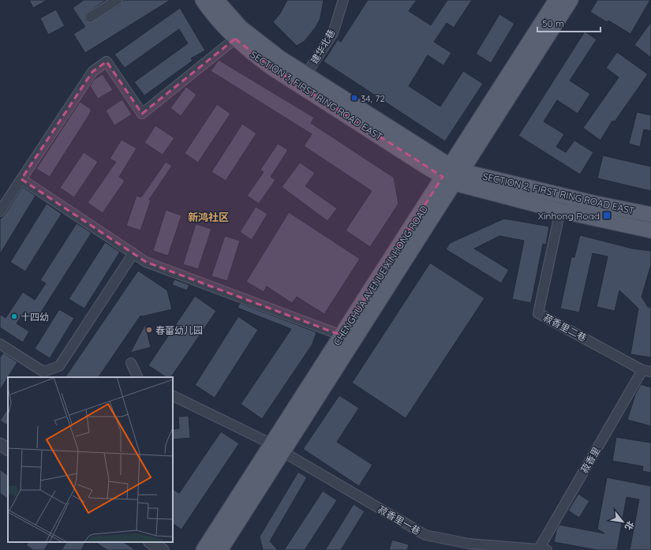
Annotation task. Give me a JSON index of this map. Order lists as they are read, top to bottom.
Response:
{
  "streets": {
    "main road": ["SECTION 3, FIRST RING ROAD EAST", "SECTION 2, FIRST RING ROAD EAST", "CHENGHUA AVENUE XINHONG ROAD"],
    "street": [
      "建华北巷",
      "菽香里二巷",
      "菽香里",
      "菽香里一巷"
    ]
  },
  "crossings": [
    ["建华北巷", "SECTION 3, FIRST RING ROAD EAST"],
    ["SECTION 3, FIRST RING ROAD EAST", "SECTION 2, FIRST RING ROAD EAST"],
    ["SECTION 3, FIRST RING ROAD EAST", "CHENGHUA AVENUE XINHONG ROAD"],
    ["SECTION 2, FIRST RING ROAD EAST", "CHENGHUA AVENUE XINHONG ROAD"],
    ["SECTION 2, FIRST RING ROAD EAST", "菽香里二巷"],
    ["CHENGHUA AVENUE XINHONG ROAD", "菽香里一巷"],
    ["菽香里二巷", "菽香里"],
    ["菽香里", "菽香里一巷"]
  ],
  "districts": ["新鸿社区"],
  "places": {
    "transit": ["34, 72", "Xinhong Road"],
    "other": ["十四幼", "春蕾幼儿园"]
  },
  "scale_bar": "50 m",
  "north": "bottom right"
}
